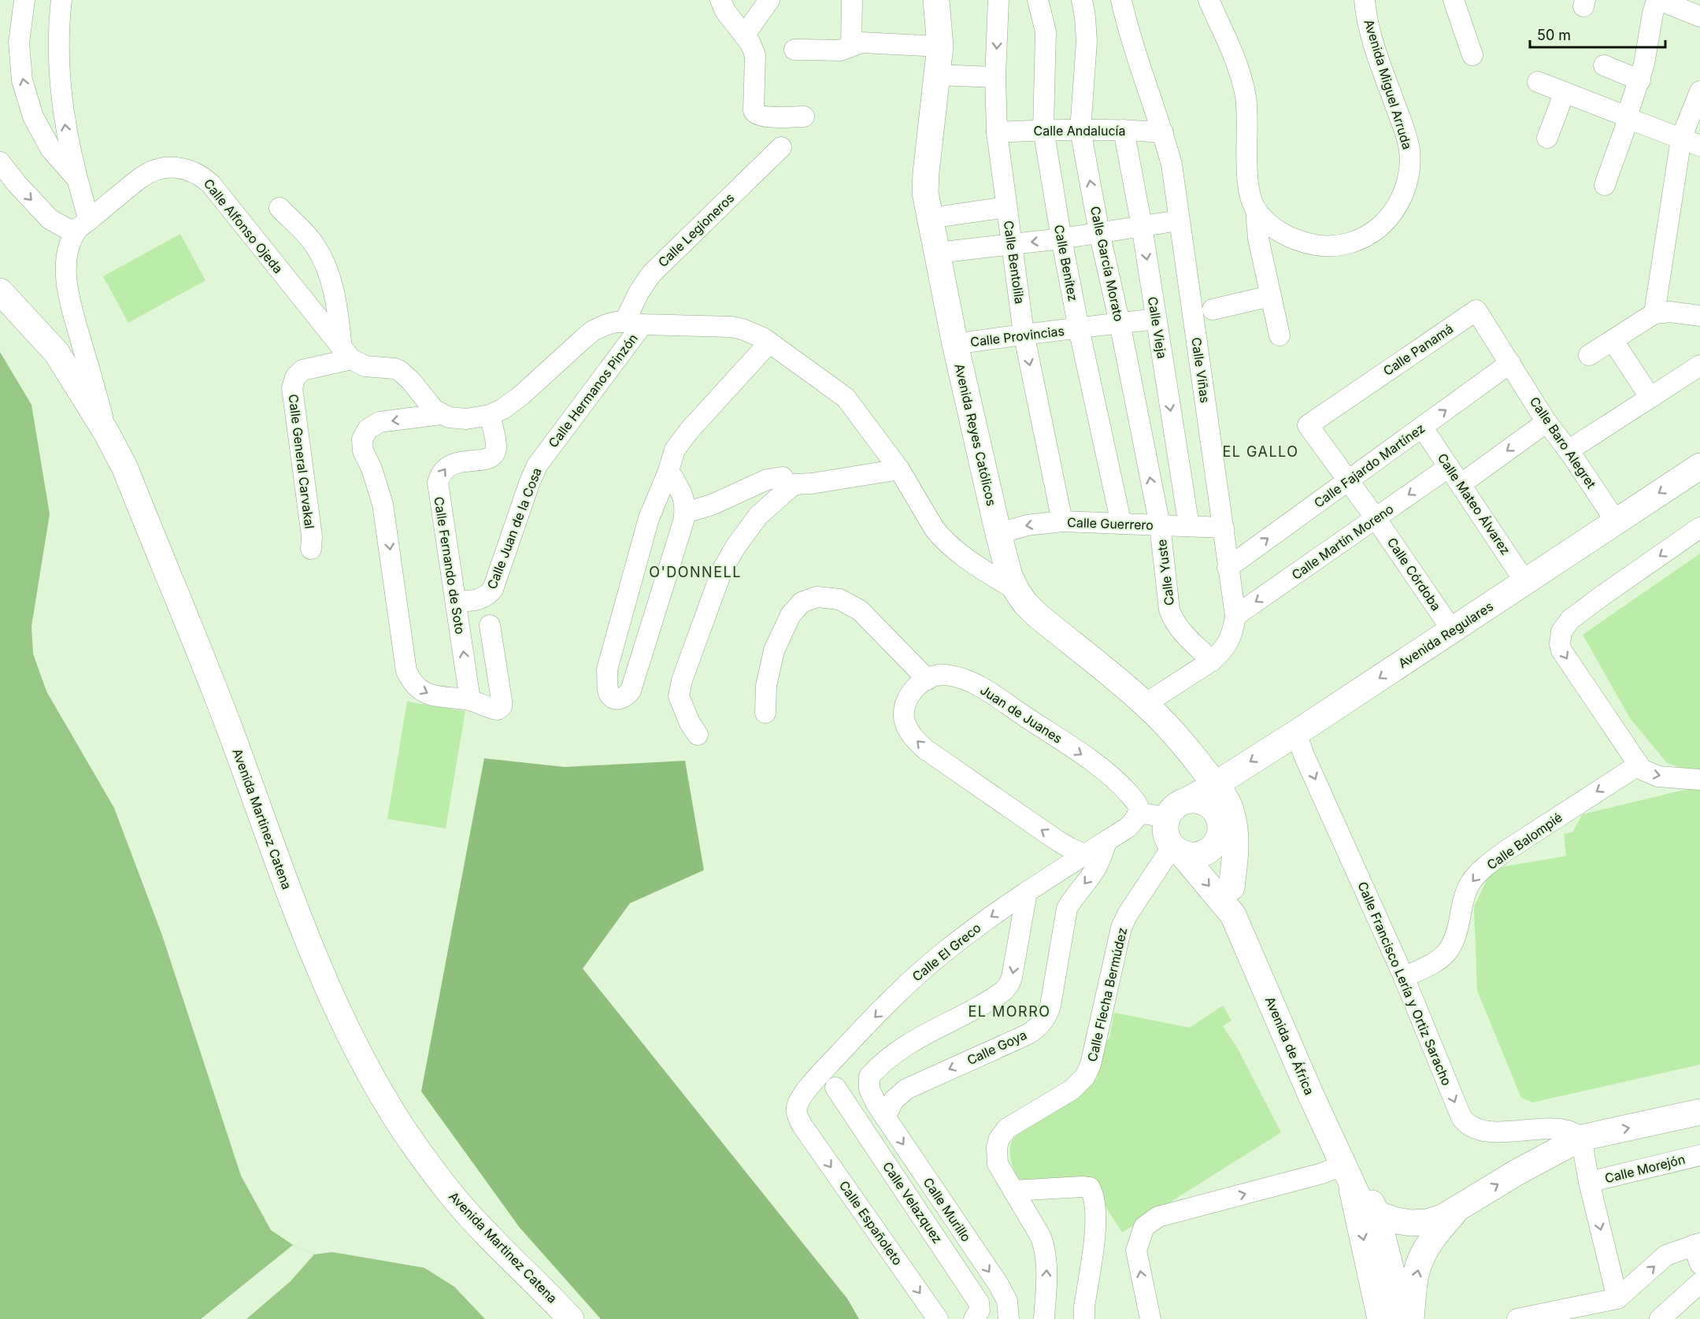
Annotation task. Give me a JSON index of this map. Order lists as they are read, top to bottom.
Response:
{
  "streets": {
    "main road": [
      "Avenida Reyes Católicos",
      "Avenida Regulares",
      "Avenida Martinez Catena",
      "Avenida de África"
    ],
    "street": [
      "Avenida Miguel Arruda",
      "Calle Andalucía",
      "Calle Alfonso Ojeda",
      "Calle Legioneros",
      "Calle Bentolila",
      "Calle Benítez",
      "Calle García Morato",
      "Calle Vieja",
      "Calle Provincias",
      "Calle Panamá",
      "Calle Viñas",
      "Calle Hermanos Pinzón",
      "Calle Baro Alegret",
      "Calle General Carvakal",
      "Calle Fajardo Martínez",
      "Calle Mateo Álvarez",
      "Calle Guerrero",
      "Calle Juan de la Cosa",
      "Calle Martín Moreno",
      "Calle Fernando de Soto",
      "Calle Yuste",
      "Calle Córdoba",
      "Juan de Juanes",
      "Calle Balompié",
      "Calle El Greco",
      "Calle Francisco Lería y Ortiz Saracho",
      "Calle Flecha Bermúdez",
      "Calle Goya",
      "Calle Morejón",
      "Calle Velazquez",
      "Calle Murillo",
      "Calle Españoleto"
    ]
  },
  "crossings": [
    ["Calle Andalucía", "Calle Bentolila"],
    ["Calle Andalucía", "Calle Benítez"],
    ["Calle Andalucía", "Calle García Morato"],
    ["Calle Andalucía", "Calle Vieja"],
    ["Calle Andalucía", "Calle Viñas"],
    ["Calle Alfonso Ojeda", "Calle General Carvakal"],
    ["Calle Legioneros", "Calle Hermanos Pinzón"],
    ["Calle Bentolila", "Calle Provincias"],
    ["Calle Bentolila", "Calle Guerrero"],
    ["Calle Benítez", "Calle Provincias"],
    ["Calle Benítez", "Calle Guerrero"],
    ["Calle García Morato", "Calle Provincias"],
    ["Calle García Morato", "Calle Guerrero"],
    ["Calle García Morato", "Calle Yuste"],
    ["Calle Vieja", "Calle Provincias"],
    ["Calle Vieja", "Calle Guerrero"],
    ["Calle Provincias", "Avenida Reyes Católicos"],
    ["Calle Panamá", "Calle Baro Alegret"],
    ["Calle Panamá", "Calle Fajardo Martínez"],
    ["Calle Panamá", "Calle Córdoba"],
    ["Calle Viñas", "Avenida Reyes Católicos"],
    ["Calle Viñas", "Calle Fajardo Martínez"],
    ["Calle Viñas", "Calle Guerrero"],
    ["Calle Viñas", "Calle Martín Moreno"],
    ["Calle Viñas", "Calle Yuste"],
    ["Calle Hermanos Pinzón", "Calle Juan de la Cosa"],
    ["Avenida Reyes Católicos", "Calle Guerrero"],
    ["Avenida Reyes Católicos", "Avenida Regulares"],
    ["Calle Baro Alegret", "Calle Fajardo Martínez"],
    ["Calle Baro Alegret", "Avenida Regulares"],
    ["Calle Fajardo Martínez", "Calle Mateo Álvarez"],
    ["Calle Fajardo Martínez", "Calle Córdoba"],
    ["Calle Mateo Álvarez", "Calle Martín Moreno"],
    ["Calle Mateo Álvarez", "Avenida Regulares"],
    ["Calle Guerrero", "Calle Yuste"],
    ["Calle Juan de la Cosa", "Calle Fernando de Soto"],
    ["Calle Martín Moreno", "Calle Córdoba"],
    ["Calle Córdoba", "Avenida Regulares"],
    ["Avenida Regulares", "Calle Francisco Lería y Ortiz Saracho"],
    ["Avenida Regulares", "Calle Flecha Bermúdez"],
    ["Avenida Regulares", "Avenida de África"],
    ["Juan de Juanes", "Calle El Greco"],
    ["Calle Balompié", "Calle Francisco Lería y Ortiz Saracho"],
    ["Calle El Greco", "Calle Goya"],
    ["Calle El Greco", "Calle Murillo"],
    ["Calle El Greco", "Calle Españoleto"],
    ["Calle Flecha Bermúdez", "Avenida de África"],
    ["Calle Goya", "Calle Murillo"]
  ],
  "one_way": [
    "Calle Bentolila",
    "Calle García Morato",
    "Calle Martín Moreno",
    "Calle Fernando de Soto",
    "Avenida Regulares",
    "Calle Balompié",
    "Calle El Greco",
    "Calle Francisco Lería y Ortiz Saracho",
    "Calle Goya",
    "Calle Españoleto"
  ],
  "districts": ["EL GALLO", "O'DONNELL", "EL MORRO"],
  "scale_bar": "50 m"
}
